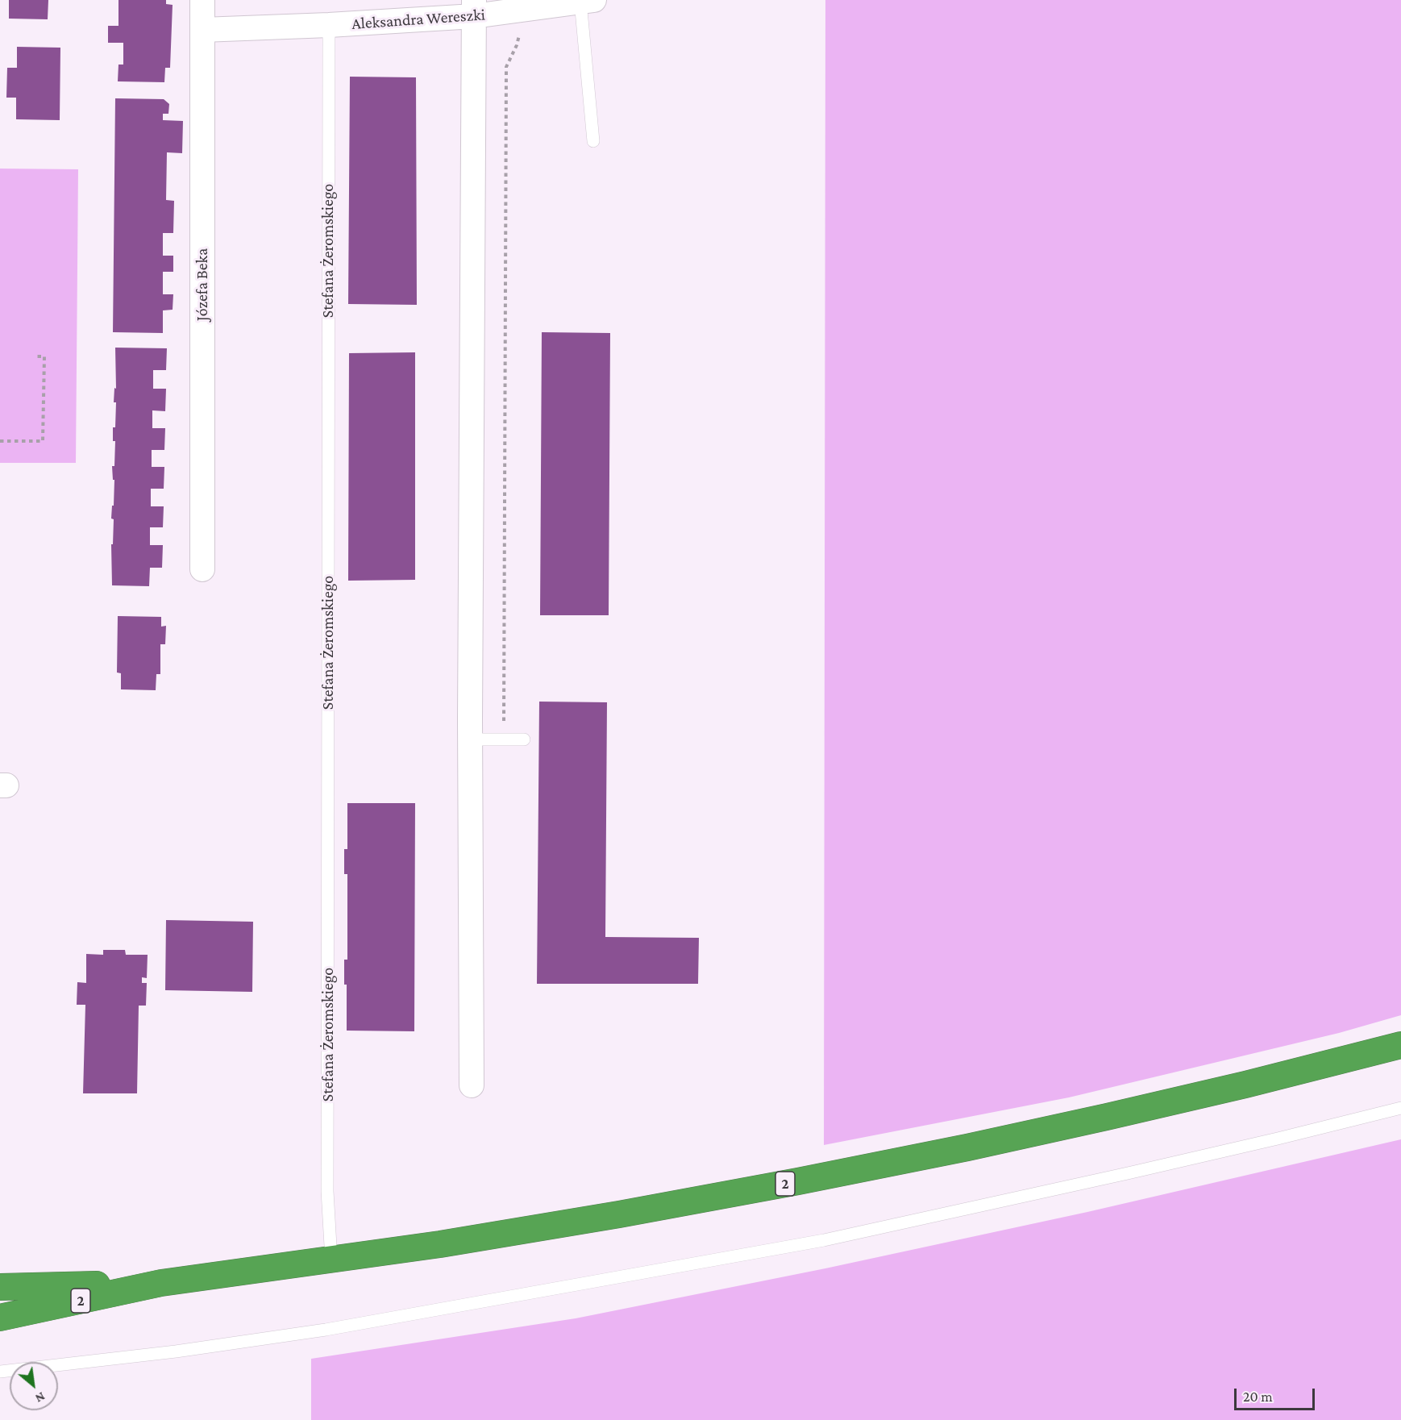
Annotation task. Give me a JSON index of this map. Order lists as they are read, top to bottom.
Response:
{
  "streets": {
    "highway": ["2"],
    "street": ["Aleksandra Wereszki", "Józefa Beka"],
    "lane": ["Stefana Żeromskiego"]
  },
  "crossings": [
    ["Aleksandra Wereszki", "Stefana Żeromskiego"],
    ["Aleksandra Wereszki", "Józefa Beka"],
    ["Stefana Żeromskiego", "2"]
  ],
  "scale_bar": "20 m",
  "north": "bottom right"
}
